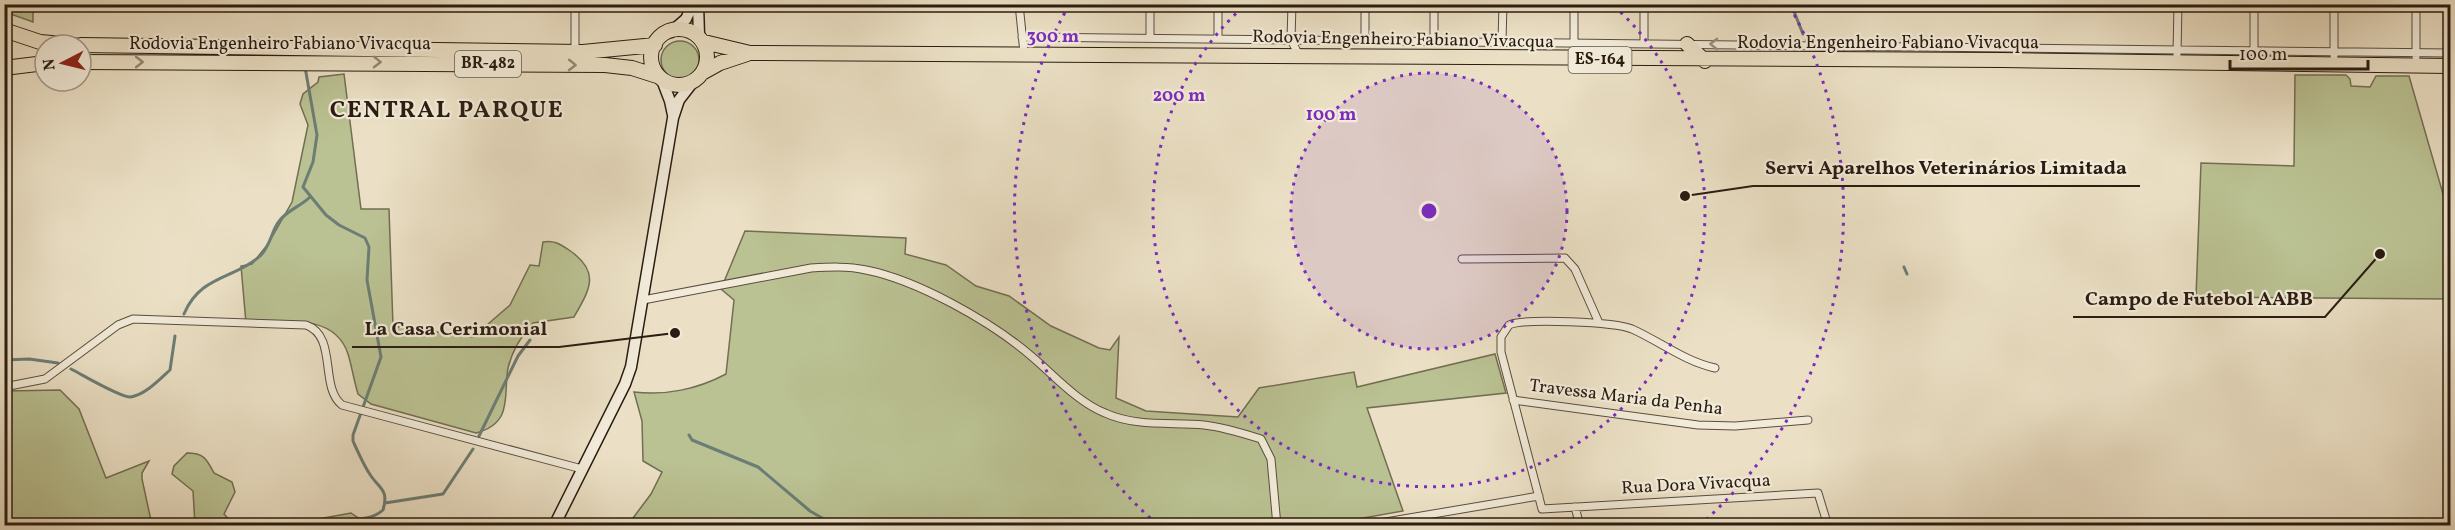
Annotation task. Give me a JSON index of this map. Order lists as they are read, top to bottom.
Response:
{
  "streets": {
    "highway": ["Rodovia Engenheiro Fabiano Vivacqua", "ES-164", "BR-482"],
    "street": ["Travessa Maria da Penha", "Rua Dora Vivacqua"]
  },
  "districts": ["CENTRAL PARQUE"],
  "places": ["Servi Aparelhos Veterinários Limitada", "Campo de Futebol AABB", "La Casa Cerimonial"],
  "scale_bar": "100 m",
  "north": "left",
  "rings": ["300 m", "200 m", "100 m"]
}
